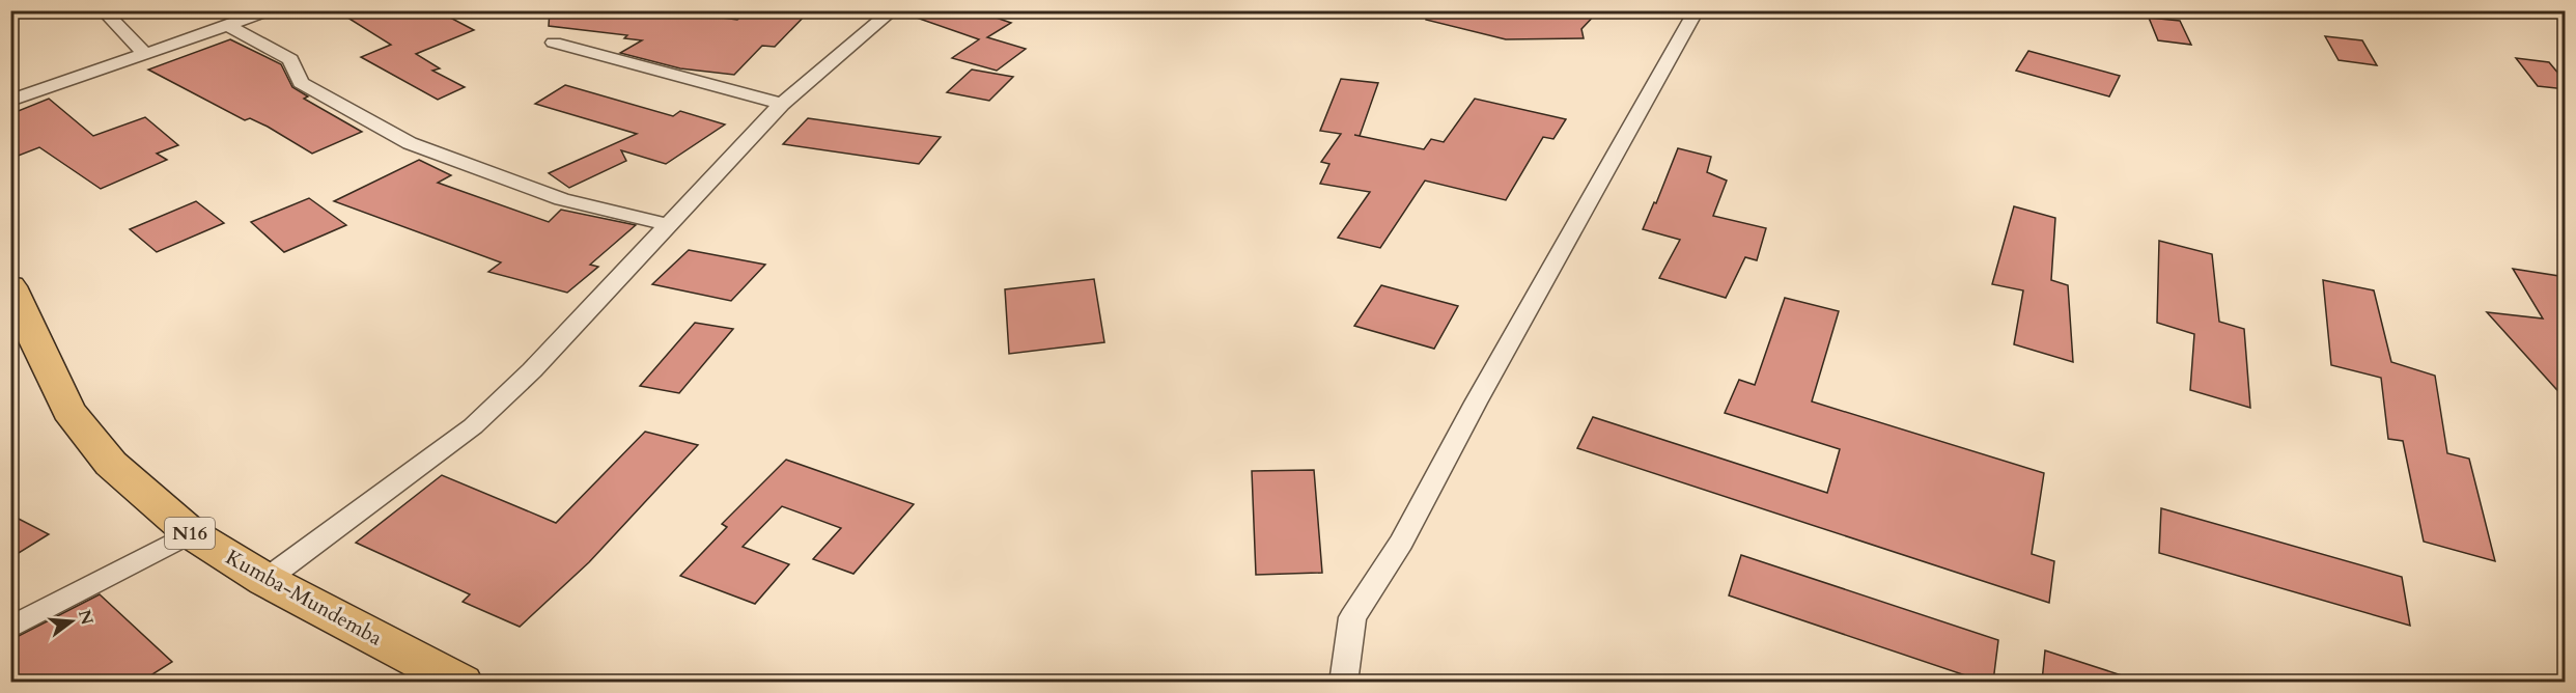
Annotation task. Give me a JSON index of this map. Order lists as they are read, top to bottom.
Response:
{
  "streets": {
    "highway": ["N16", "Kumba-Mundemba"]
  },
  "north": "right"
}
